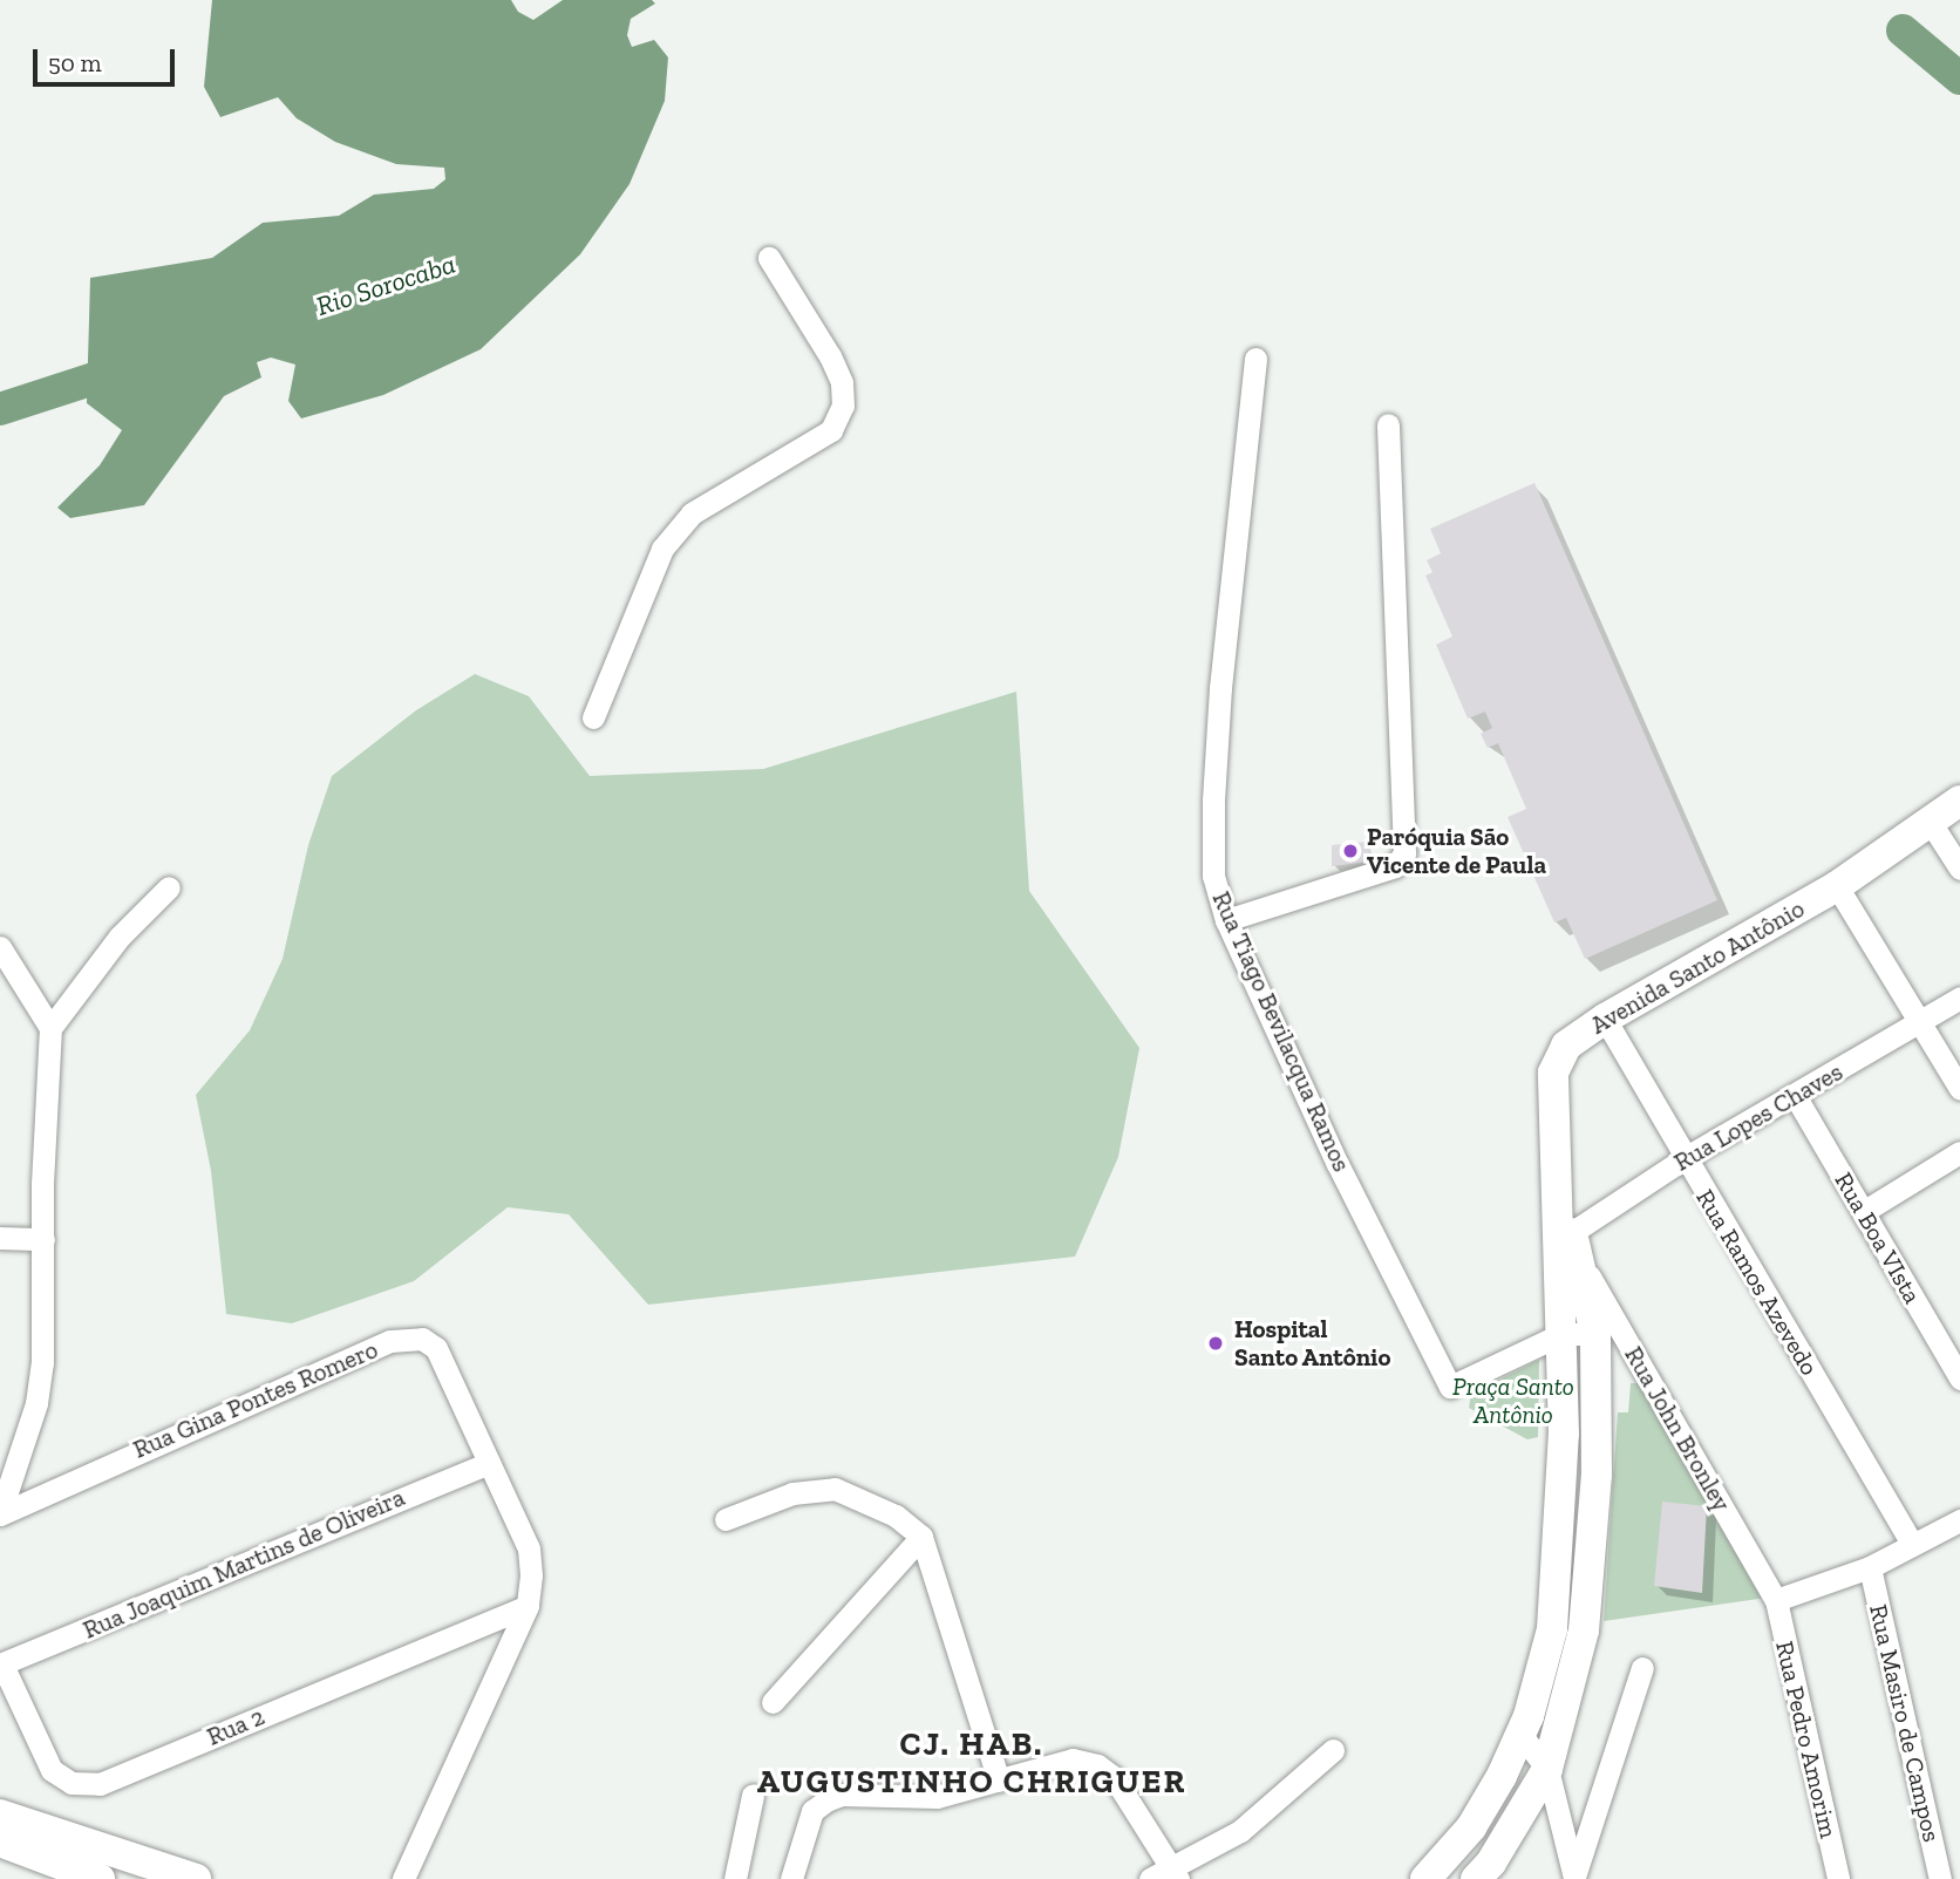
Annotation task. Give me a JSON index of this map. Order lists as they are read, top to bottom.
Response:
{
  "streets": {
    "main road": ["Avenida Santo Antônio"],
    "street": [
      "Rua Tiago Bevilacqua Ramos",
      "Rua Lopes Chaves",
      "Rua Boa VIsta",
      "Rua Ramos Azevedo",
      "Rua Gina Pontes Romero",
      "Rua John Bronley",
      "Rua Joaquim Martins de Oliveira",
      "Rua Masiro de Campos",
      "Rua 2",
      "Rua Pedro Amorim"
    ]
  },
  "crossings": [
    ["Avenida Santo Antônio", "Rua Tiago Bevilacqua Ramos"],
    ["Avenida Santo Antônio", "Rua Lopes Chaves"],
    ["Avenida Santo Antônio", "Rua Ramos Azevedo"],
    ["Avenida Santo Antônio", "Rua John Bronley"],
    ["Rua Lopes Chaves", "Rua Boa VIsta"],
    ["Rua Lopes Chaves", "Rua Ramos Azevedo"],
    ["Rua Lopes Chaves", "Rua John Bronley"],
    ["Rua Gina Pontes Romero", "Rua Joaquim Martins de Oliveira"],
    ["Rua Gina Pontes Romero", "Rua 2"],
    ["Rua John Bronley", "Rua Pedro Amorim"],
    ["Rua Joaquim Martins de Oliveira", "Rua 2"]
  ],
  "districts": ["CJ. HAB. AUGUSTINHO CHRIGUER"],
  "water": ["Rio Sorocaba"],
  "parks": ["Praça Santo Antônio"],
  "places": ["Paróquia São Vicente de Paula", "Hospital Santo Antônio"],
  "scale_bar": "50 m"
}
